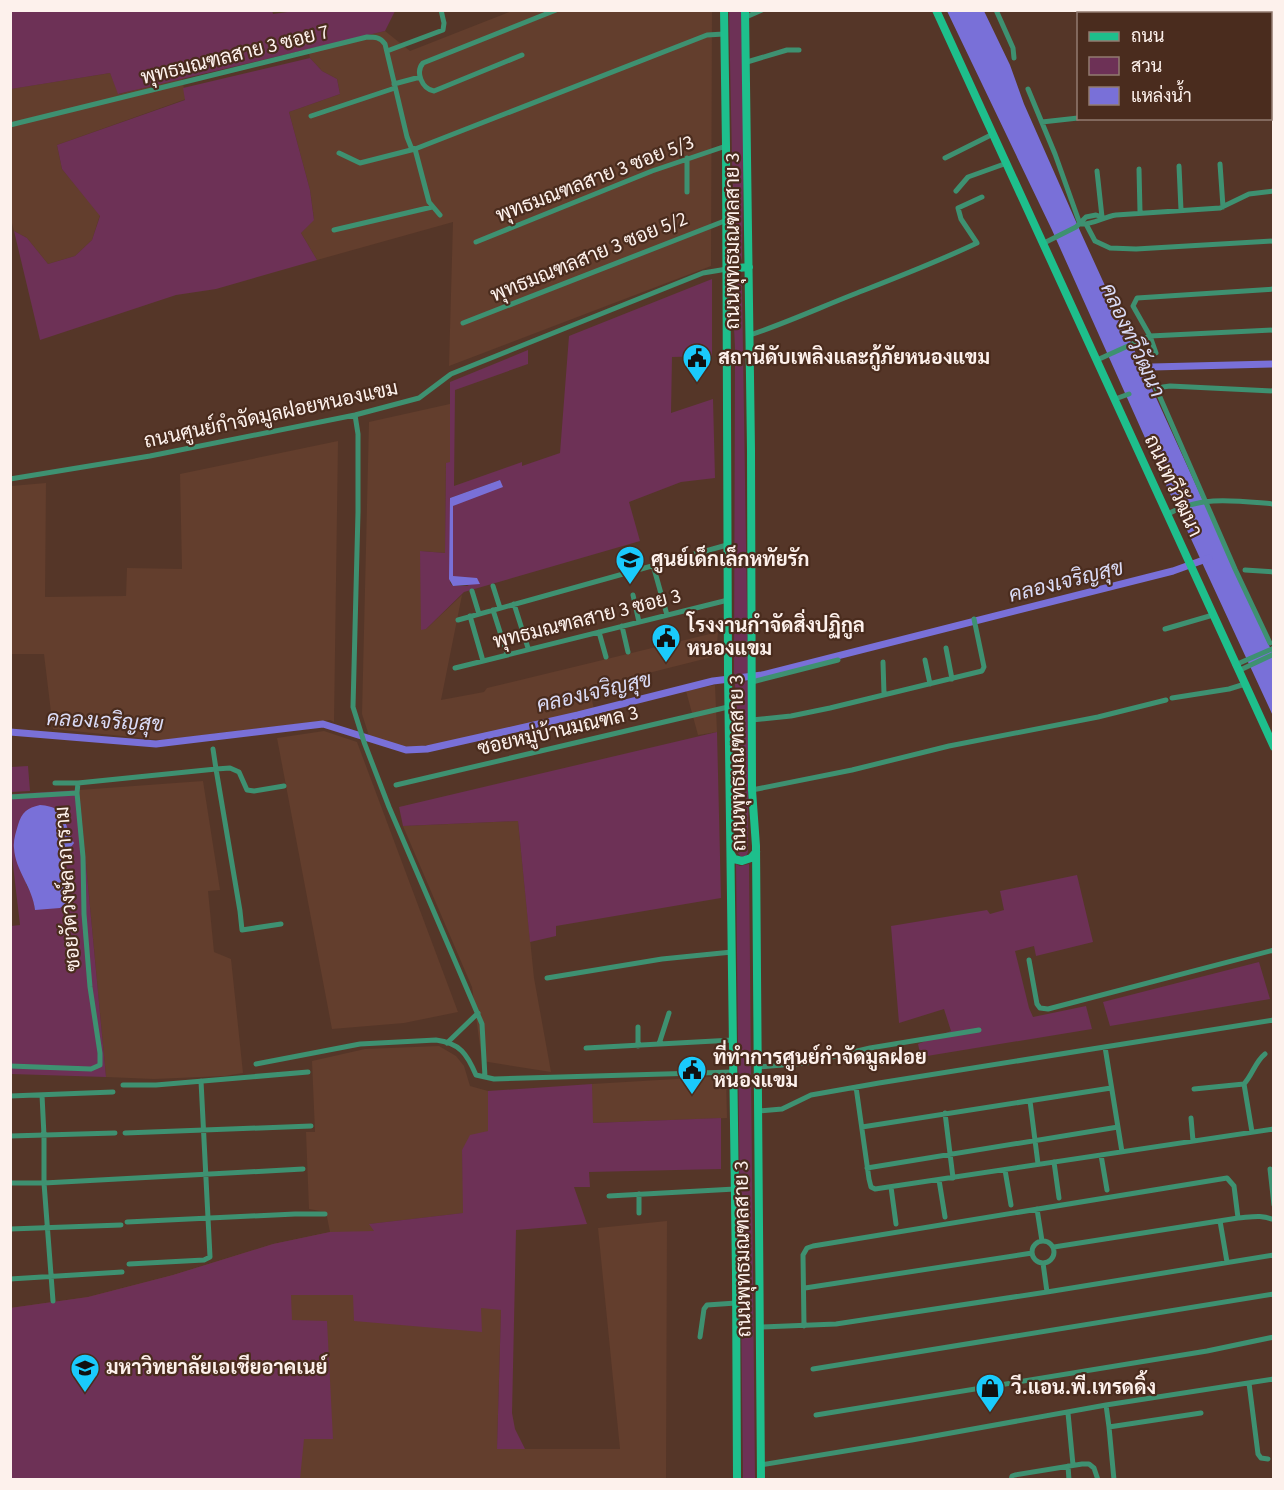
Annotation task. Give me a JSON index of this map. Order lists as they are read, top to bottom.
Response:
{
  "streets": {
    "main road": ["ถนนพุทธมณฑลสาย 3", "ถนนทวีวัฒนา"],
    "street": [
      "พุทธมณฑลสาย 3 ซอย 7",
      "พุทธมณฑลสาย 3 ซอย 5/3",
      "พุทธมณฑลสาย 3 ซอย 5/2",
      "ถนนศูนย์กำจัดมูลฝอยหนองแขม",
      "พุทธมณฑลสาย 3 ซอย 3",
      "ซอยหมู่บ้านมณฑล 3",
      "ซอยวัดวงษ์ลาภาราม"
    ]
  },
  "crossings": [
    ["พุทธมณฑลสาย 3 ซอย 5/3", "ถนนพุทธมณฑลสาย 3"],
    ["ถนนพุทธมณฑลสาย 3", "พุทธมณฑลสาย 3 ซอย 5/2"],
    ["ถนนพุทธมณฑลสาย 3", "ถนนศูนย์กำจัดมูลฝอยหนองแขม"],
    ["ถนนพุทธมณฑลสาย 3", "พุทธมณฑลสาย 3 ซอย 3"],
    ["ถนนพุทธมณฑลสาย 3", "ซอยหมู่บ้านมณฑล 3"]
  ],
  "water": ["คลองทวีวัฒนา", "คลองเจริญสุข"],
  "places": {
    "public building": ["สถานีดับเพลิงและกู้ภัยหนองแขม", "โรงงานกำจัดสิ่งปฏิกูล หนองแขม", "ที่ทำการศูนย์กำจัดมูลฝอย หนองแขม"],
    "school or university": ["ศูนย์เด็กเล็กหทัยรัก", "มหาวิทยาลัยเอเชียอาคเนย์"],
    "shop": ["วี.แอน.พี.เทรดดิ้ง"]
  },
  "legend": ["ถนน", "สวน", "แหล่งน้ำ"]
}
